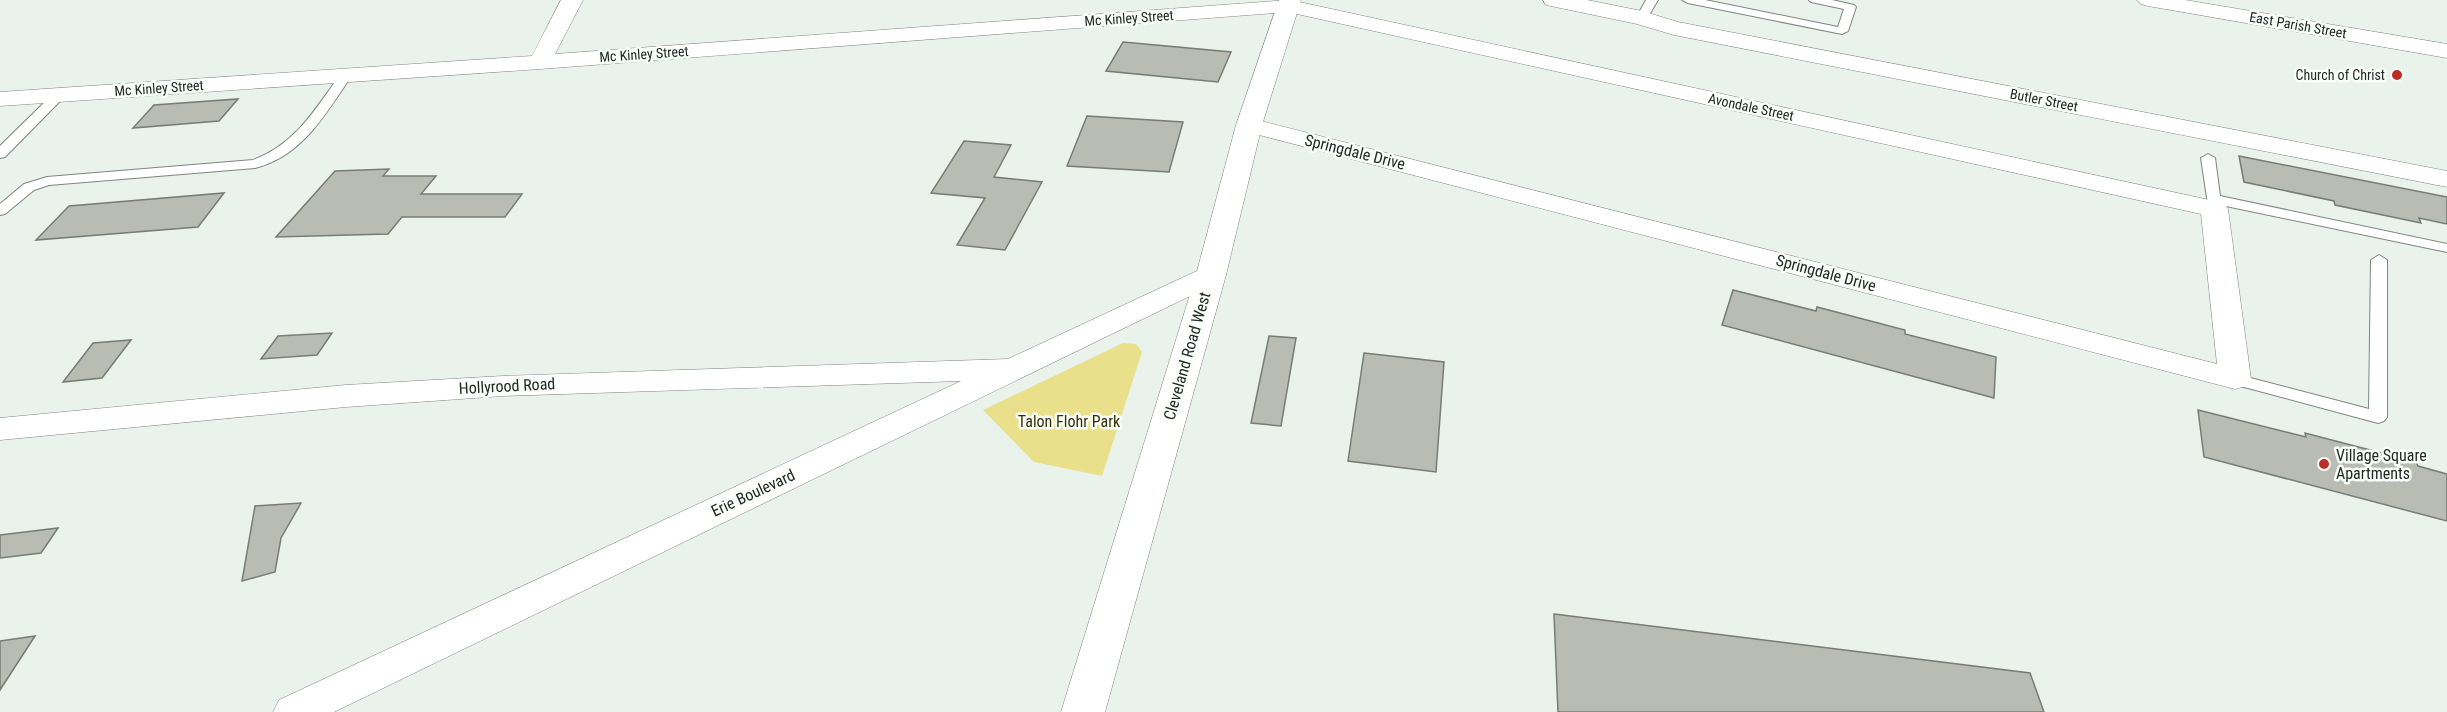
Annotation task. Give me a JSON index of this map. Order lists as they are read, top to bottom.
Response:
{
  "streets": {
    "main road": ["Butler Street", "Cleveland Road West"],
    "street": [
      "Mc Kinley Street",
      "East Parish Street",
      "Avondale Street",
      "Springdale Drive",
      "Hollyrood Road",
      "Erie Boulevard"
    ]
  },
  "crossings": [
    ["Mc Kinley Street", "Avondale Street"],
    ["Mc Kinley Street", "Cleveland Road West"],
    ["Avondale Street", "Cleveland Road West"],
    ["Springdale Drive", "Cleveland Road West"],
    ["Cleveland Road West", "Erie Boulevard"],
    ["Hollyrood Road", "Erie Boulevard"]
  ],
  "parks": ["Talon Flohr Park"],
  "places": ["Church of Christ", "Village Square Apartments"]
}
